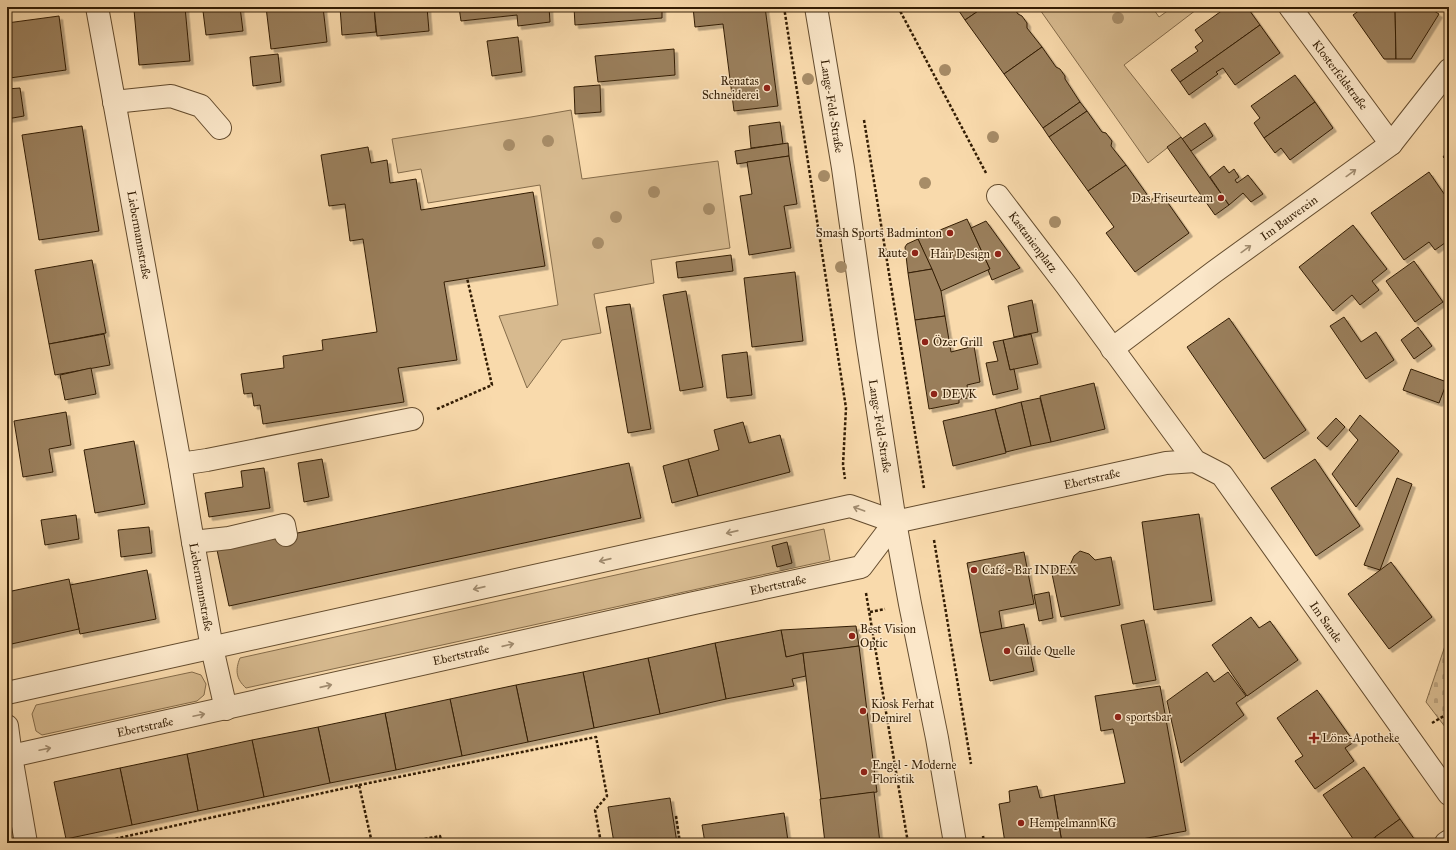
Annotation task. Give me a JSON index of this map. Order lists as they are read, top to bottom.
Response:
{
  "streets": {
    "street": [
      "Klosterfeldstraße",
      "Lange-Feld-Straße",
      "Im Bauverein",
      "Liebermannstraße",
      "Kastanienplatz",
      "Ebertstraße",
      "Im Sande"
    ]
  },
  "crossings": [
    ["Klosterfeldstraße", "Im Bauverein"],
    ["Lange-Feld-Straße", "Ebertstraße"],
    ["Im Bauverein", "Kastanienplatz"],
    ["Liebermannstraße", "Ebertstraße"],
    ["Kastanienplatz", "Ebertstraße"],
    ["Kastanienplatz", "Im Sande"],
    ["Ebertstraße", "Im Sande"]
  ],
  "one_way": ["Im Bauverein"],
  "places": {
    "other": [
      "Renatas Schneiderei",
      "Das Friseurteam",
      "Smash Sports Badminton",
      "Raute",
      "Hair Design",
      "Özer Grill",
      "DEVK",
      "Café - Bar INDEX",
      "Best Vision Optic",
      "Gilde Quelle",
      "Kiosk Ferhat Demirel",
      "sportsbar",
      "Engel - Moderne Floristik",
      "Hempelmann KG"
    ],
    "health": ["Löns-Apotheke"]
  }
}
